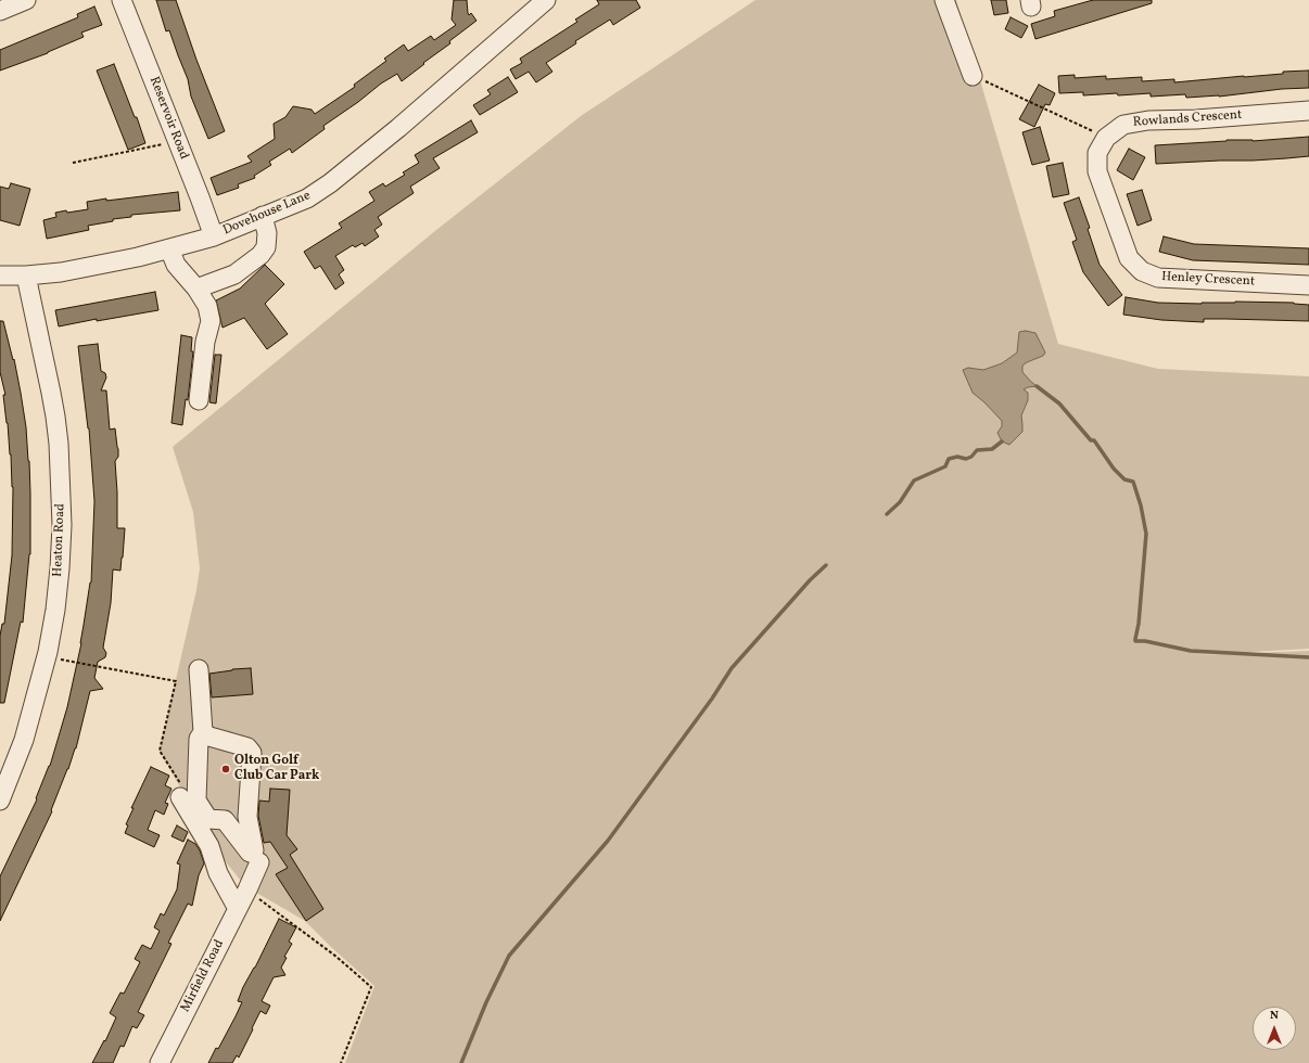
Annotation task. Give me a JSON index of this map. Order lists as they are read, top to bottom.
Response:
{
  "streets": {
    "street": [
      "Reservoir Road",
      "Rowlands Crescent",
      "Dovehouse Lane",
      "Henley Crescent",
      "Heaton Road",
      "Mirfield Road"
    ]
  },
  "crossings": [
    ["Reservoir Road", "Dovehouse Lane"],
    ["Rowlands Crescent", "Henley Crescent"],
    ["Dovehouse Lane", "Heaton Road"]
  ],
  "places": ["Olton Golf Club Car Park"],
  "north": "top"
}
